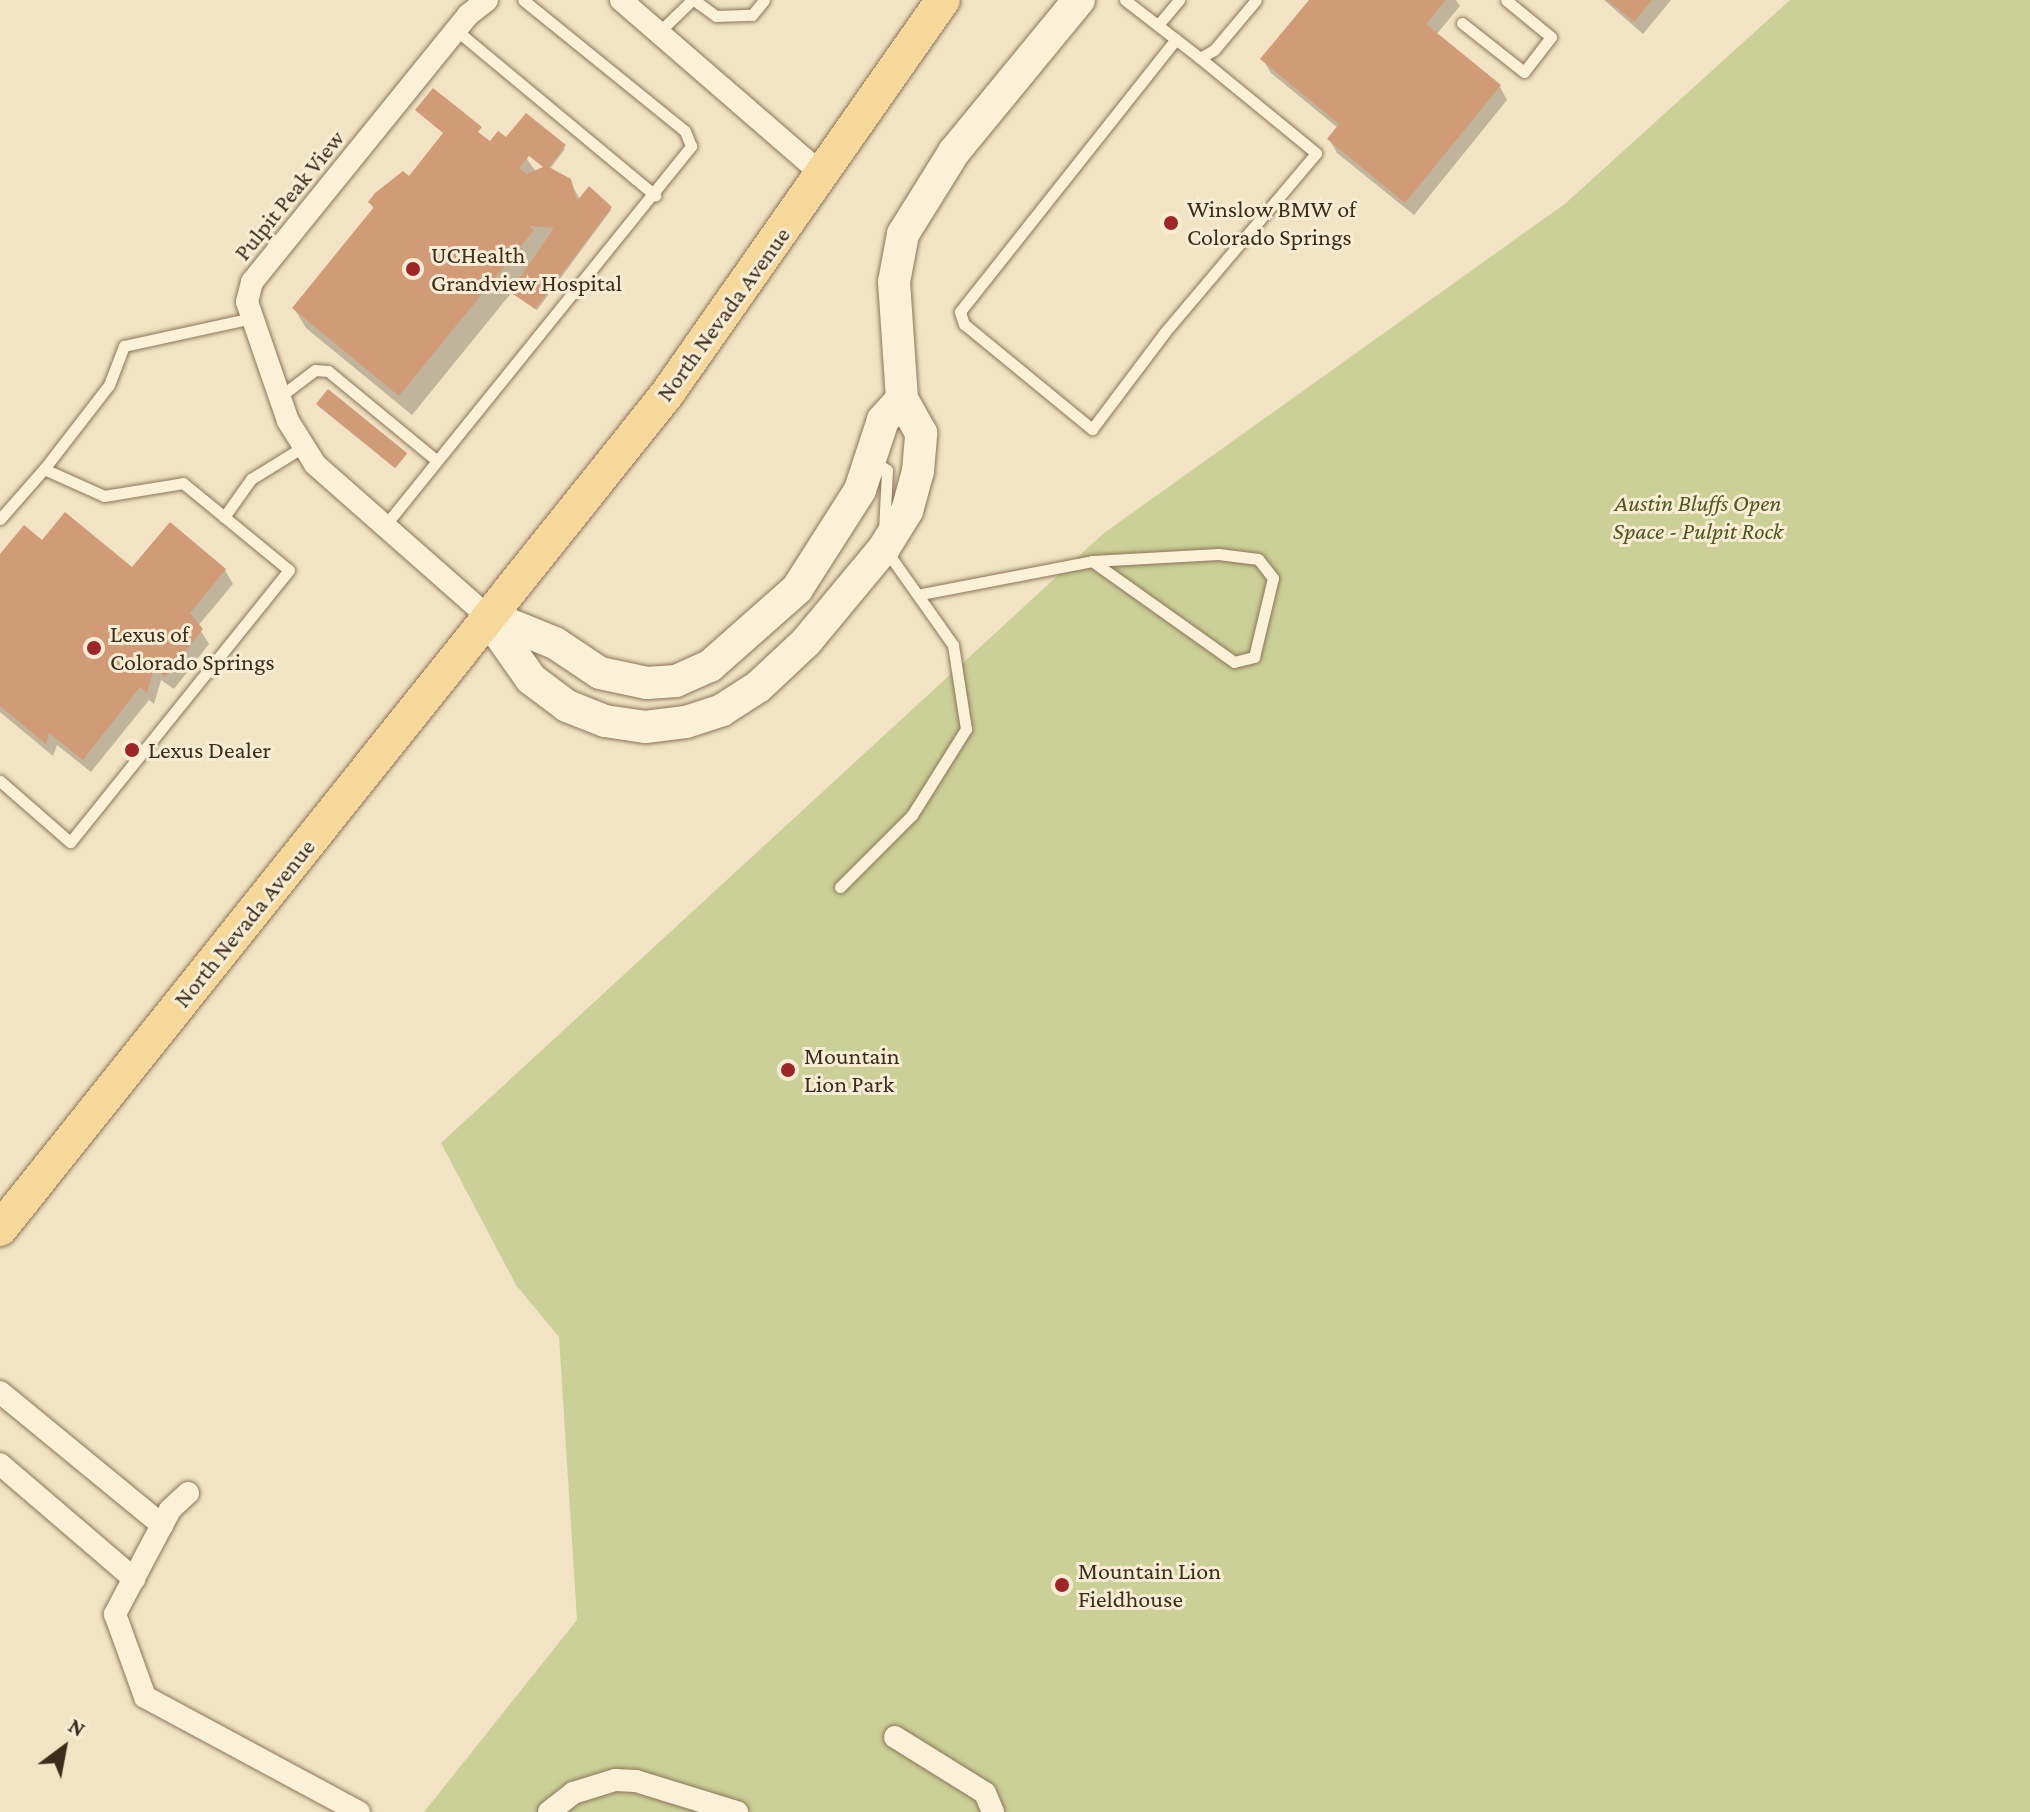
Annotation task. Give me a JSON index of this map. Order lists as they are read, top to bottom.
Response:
{
  "streets": {
    "main road": ["North Nevada Avenue"],
    "street": ["Pulpit Peak View"]
  },
  "crossings": [
    ["Pulpit Peak View", "North Nevada Avenue"]
  ],
  "parks": ["Austin Bluffs Open Space - Pulpit Rock"],
  "places": [
    "Winslow BMW of Colorado Springs",
    "UCHealth Grandview Hospital",
    "Lexus of Colorado Springs",
    "Lexus Dealer",
    "Mountain Lion Park",
    "Mountain Lion Fieldhouse"
  ],
  "north": "top right"
}
